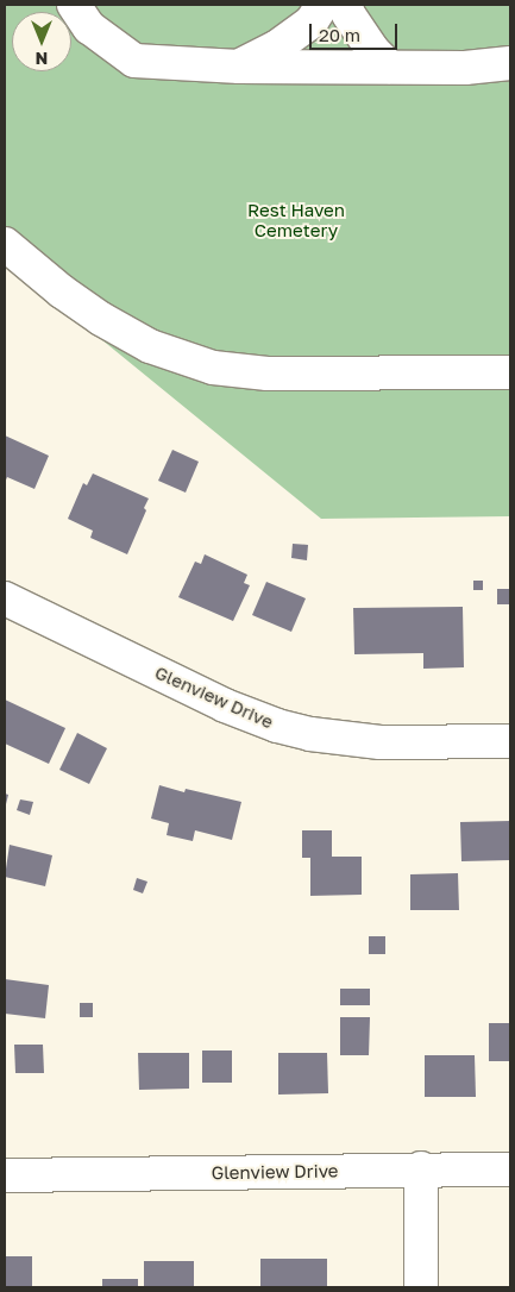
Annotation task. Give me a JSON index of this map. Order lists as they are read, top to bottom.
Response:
{
  "streets": {
    "street": ["Glenview Drive"]
  },
  "parks": ["Rest Haven Cemetery"],
  "scale_bar": "20 m",
  "north": "bottom"
}
